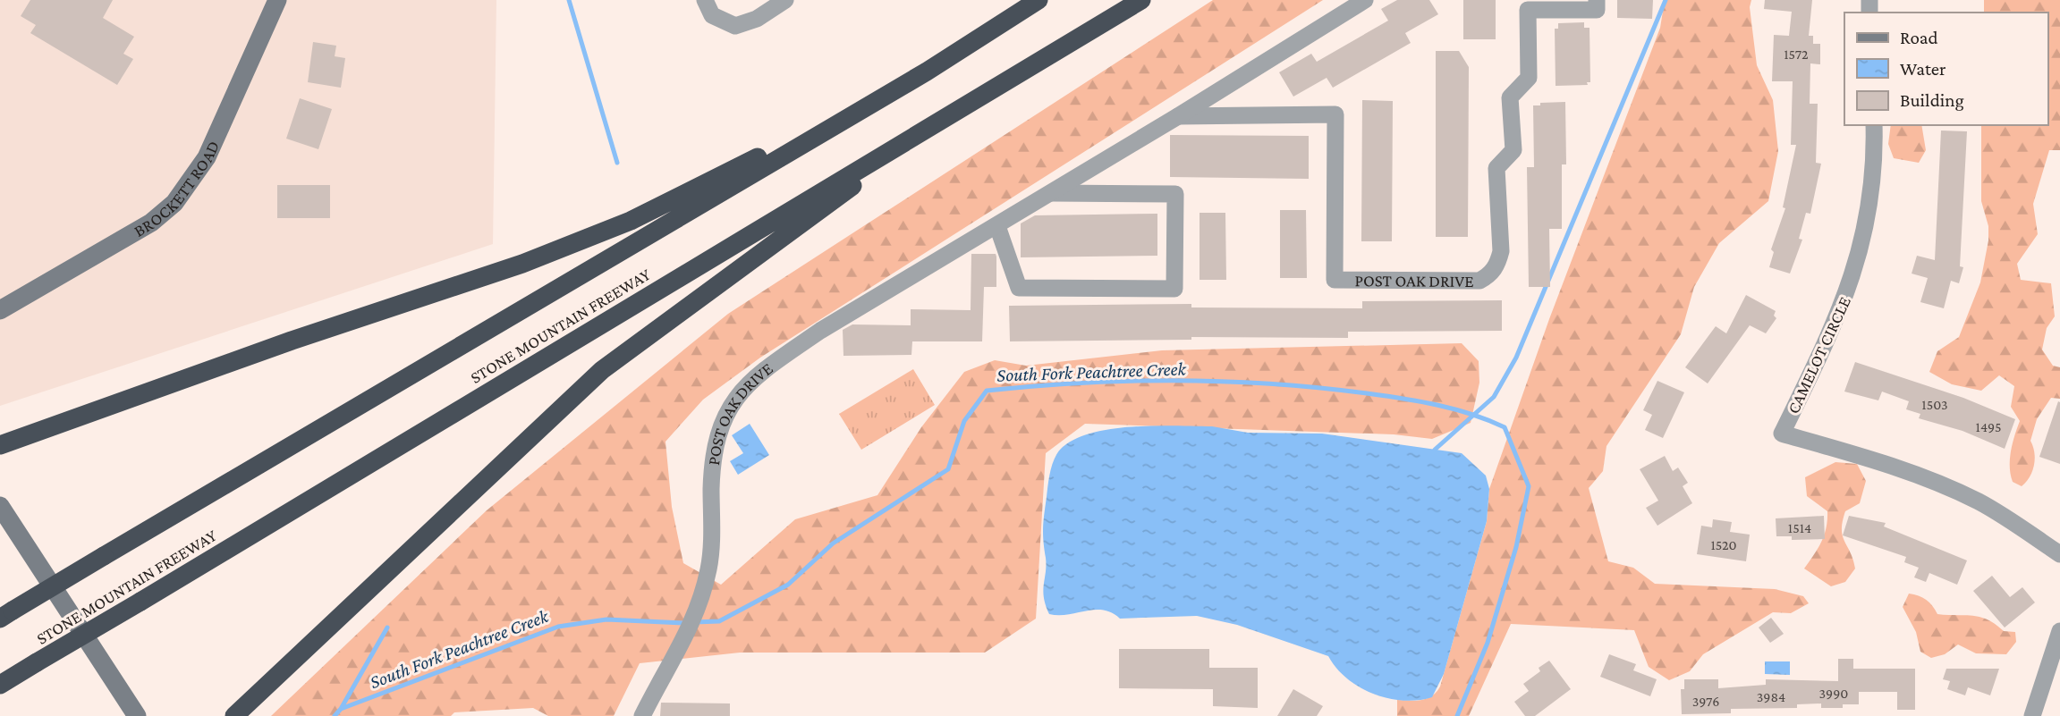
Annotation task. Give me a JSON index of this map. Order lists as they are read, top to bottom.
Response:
{
  "streets": {
    "highway": ["STONE MOUNTAIN FREEWAY"],
    "street": ["BROCKETT ROAD", "POST OAK DRIVE", "CAMELOT CIRCLE"]
  },
  "water": ["South Fork Peachtree Creek"],
  "house_numbers": [
    "1572",
    "1503",
    "1495",
    "1514",
    "1520",
    "3990",
    "3984",
    "3976"
  ],
  "legend": ["Road", "Water", "Building"]
}
